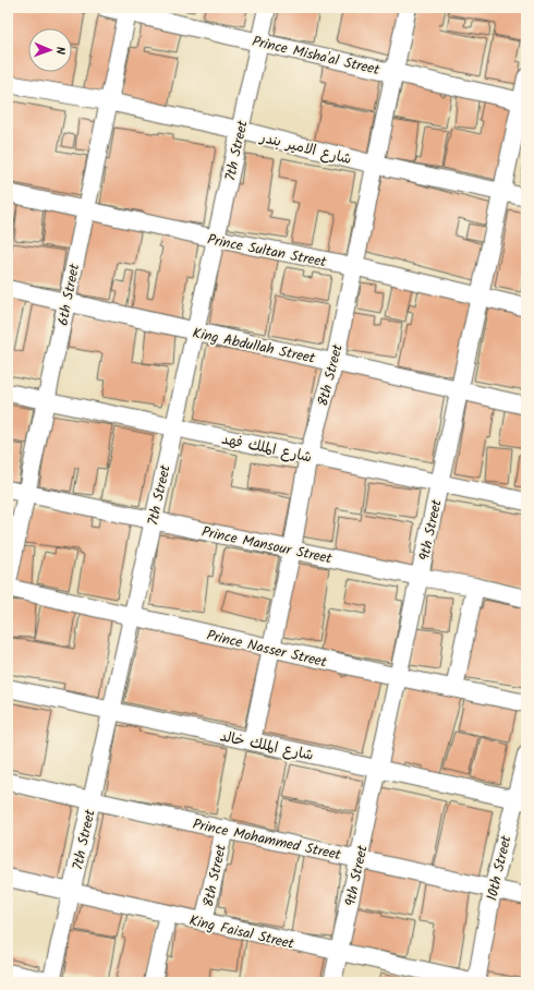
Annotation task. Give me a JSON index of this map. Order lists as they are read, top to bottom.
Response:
{
  "streets": {
    "street": [
      "Prince Misha'al Street",
      "شارع الامير بندر",
      "7th Street",
      "Prince Sultan Street",
      "6th Street",
      "King Abdullah Street",
      "8th Street",
      "شارع الملك فهد",
      "9th Street",
      "Prince Mansour Street",
      "Prince Nasser Street",
      "شارع الملك خالد",
      "Prince Mohammed Street",
      "10th Street",
      "King Faisal Street"
    ]
  },
  "crossings": [
    ["Prince Misha'al Street", "7th Street"],
    ["Prince Misha'al Street", "6th Street"],
    ["Prince Misha'al Street", "8th Street"],
    ["Prince Misha'al Street", "9th Street"],
    ["شارع الامير بندر", "7th Street"],
    ["شارع الامير بندر", "6th Street"],
    ["شارع الامير بندر", "8th Street"],
    ["شارع الامير بندر", "9th Street"],
    ["7th Street", "Prince Sultan Street"],
    ["7th Street", "King Abdullah Street"],
    ["7th Street", "شارع الملك فهد"],
    ["7th Street", "Prince Mansour Street"],
    ["7th Street", "Prince Nasser Street"],
    ["7th Street", "شارع الملك خالد"],
    ["7th Street", "Prince Mohammed Street"],
    ["7th Street", "King Faisal Street"],
    ["Prince Sultan Street", "6th Street"],
    ["Prince Sultan Street", "8th Street"],
    ["Prince Sultan Street", "9th Street"],
    ["6th Street", "King Abdullah Street"],
    ["6th Street", "شارع الملك فهد"],
    ["6th Street", "Prince Mansour Street"],
    ["King Abdullah Street", "8th Street"],
    ["King Abdullah Street", "9th Street"],
    ["8th Street", "شارع الملك فهد"],
    ["8th Street", "Prince Mansour Street"],
    ["8th Street", "Prince Nasser Street"],
    ["8th Street", "شارع الملك خالد"],
    ["8th Street", "Prince Mohammed Street"],
    ["8th Street", "King Faisal Street"],
    ["شارع الملك فهد", "9th Street"],
    ["9th Street", "Prince Mansour Street"],
    ["9th Street", "Prince Nasser Street"],
    ["9th Street", "شارع الملك خالد"],
    ["9th Street", "Prince Mohammed Street"],
    ["9th Street", "King Faisal Street"],
    ["شارع الملك خالد", "10th Street"],
    ["Prince Mohammed Street", "10th Street"],
    ["10th Street", "King Faisal Street"]
  ],
  "north": "right"
}
